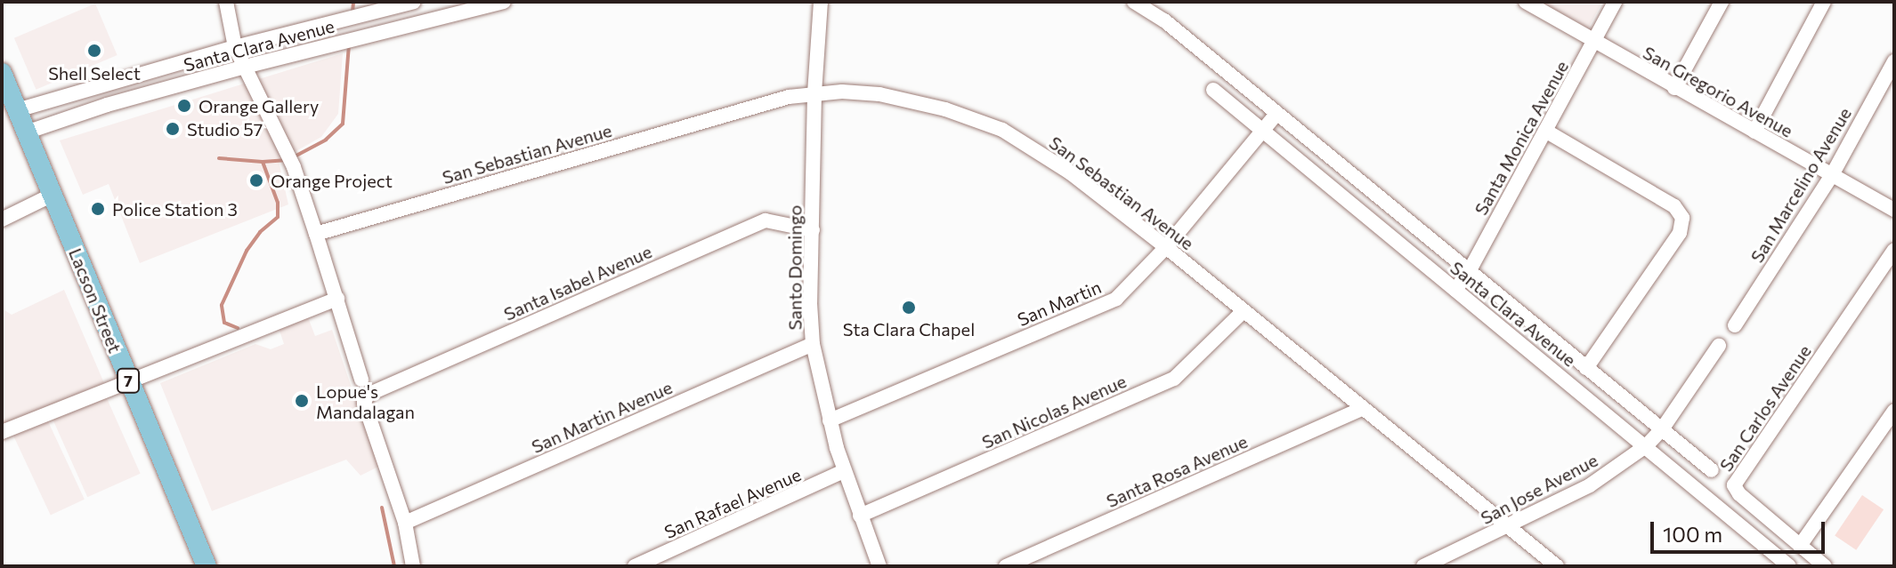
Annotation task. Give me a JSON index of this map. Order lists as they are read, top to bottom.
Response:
{
  "streets": {
    "main road": ["Lacson Street", "7"],
    "street": [
      "Santa Clara Avenue",
      "San Gregorio Avenue",
      "Santa Monica Avenue",
      "San Sebastian Avenue",
      "San Marcelino Avenue",
      "Santo Domingo",
      "Santa Isabel Avenue",
      "San Martin",
      "San Carlos Avenue",
      "San Nicolas Avenue",
      "San Martin Avenue",
      "Santa Rosa Avenue",
      "San Jose Avenue",
      "San Rafael Avenue"
    ]
  },
  "crossings": [
    ["Santa Clara Avenue", "Santa Monica Avenue"],
    ["Santa Clara Avenue", "Lacson Street"],
    ["Santa Clara Avenue", "San Martin"],
    ["Santa Clara Avenue", "San Jose Avenue"],
    ["San Gregorio Avenue", "Santa Monica Avenue"],
    ["San Gregorio Avenue", "San Marcelino Avenue"],
    ["San Sebastian Avenue", "Santo Domingo"],
    ["San Sebastian Avenue", "San Martin"],
    ["San Sebastian Avenue", "San Nicolas Avenue"],
    ["San Sebastian Avenue", "Santa Rosa Avenue"],
    ["San Sebastian Avenue", "San Jose Avenue"],
    ["Santo Domingo", "Santa Isabel Avenue"],
    ["Santo Domingo", "San Martin"],
    ["Santo Domingo", "San Nicolas Avenue"],
    ["Santo Domingo", "San Martin Avenue"],
    ["Santo Domingo", "San Rafael Avenue"],
    ["Santa Isabel Avenue", "San Martin Avenue"]
  ],
  "places": [
    "Shell Select",
    "Orange Gallery",
    "Studio 57",
    "Orange Project",
    "Police Station 3",
    "Sta Clara Chapel",
    "Lopue's Mandalagan"
  ],
  "scale_bar": "100 m"
}
